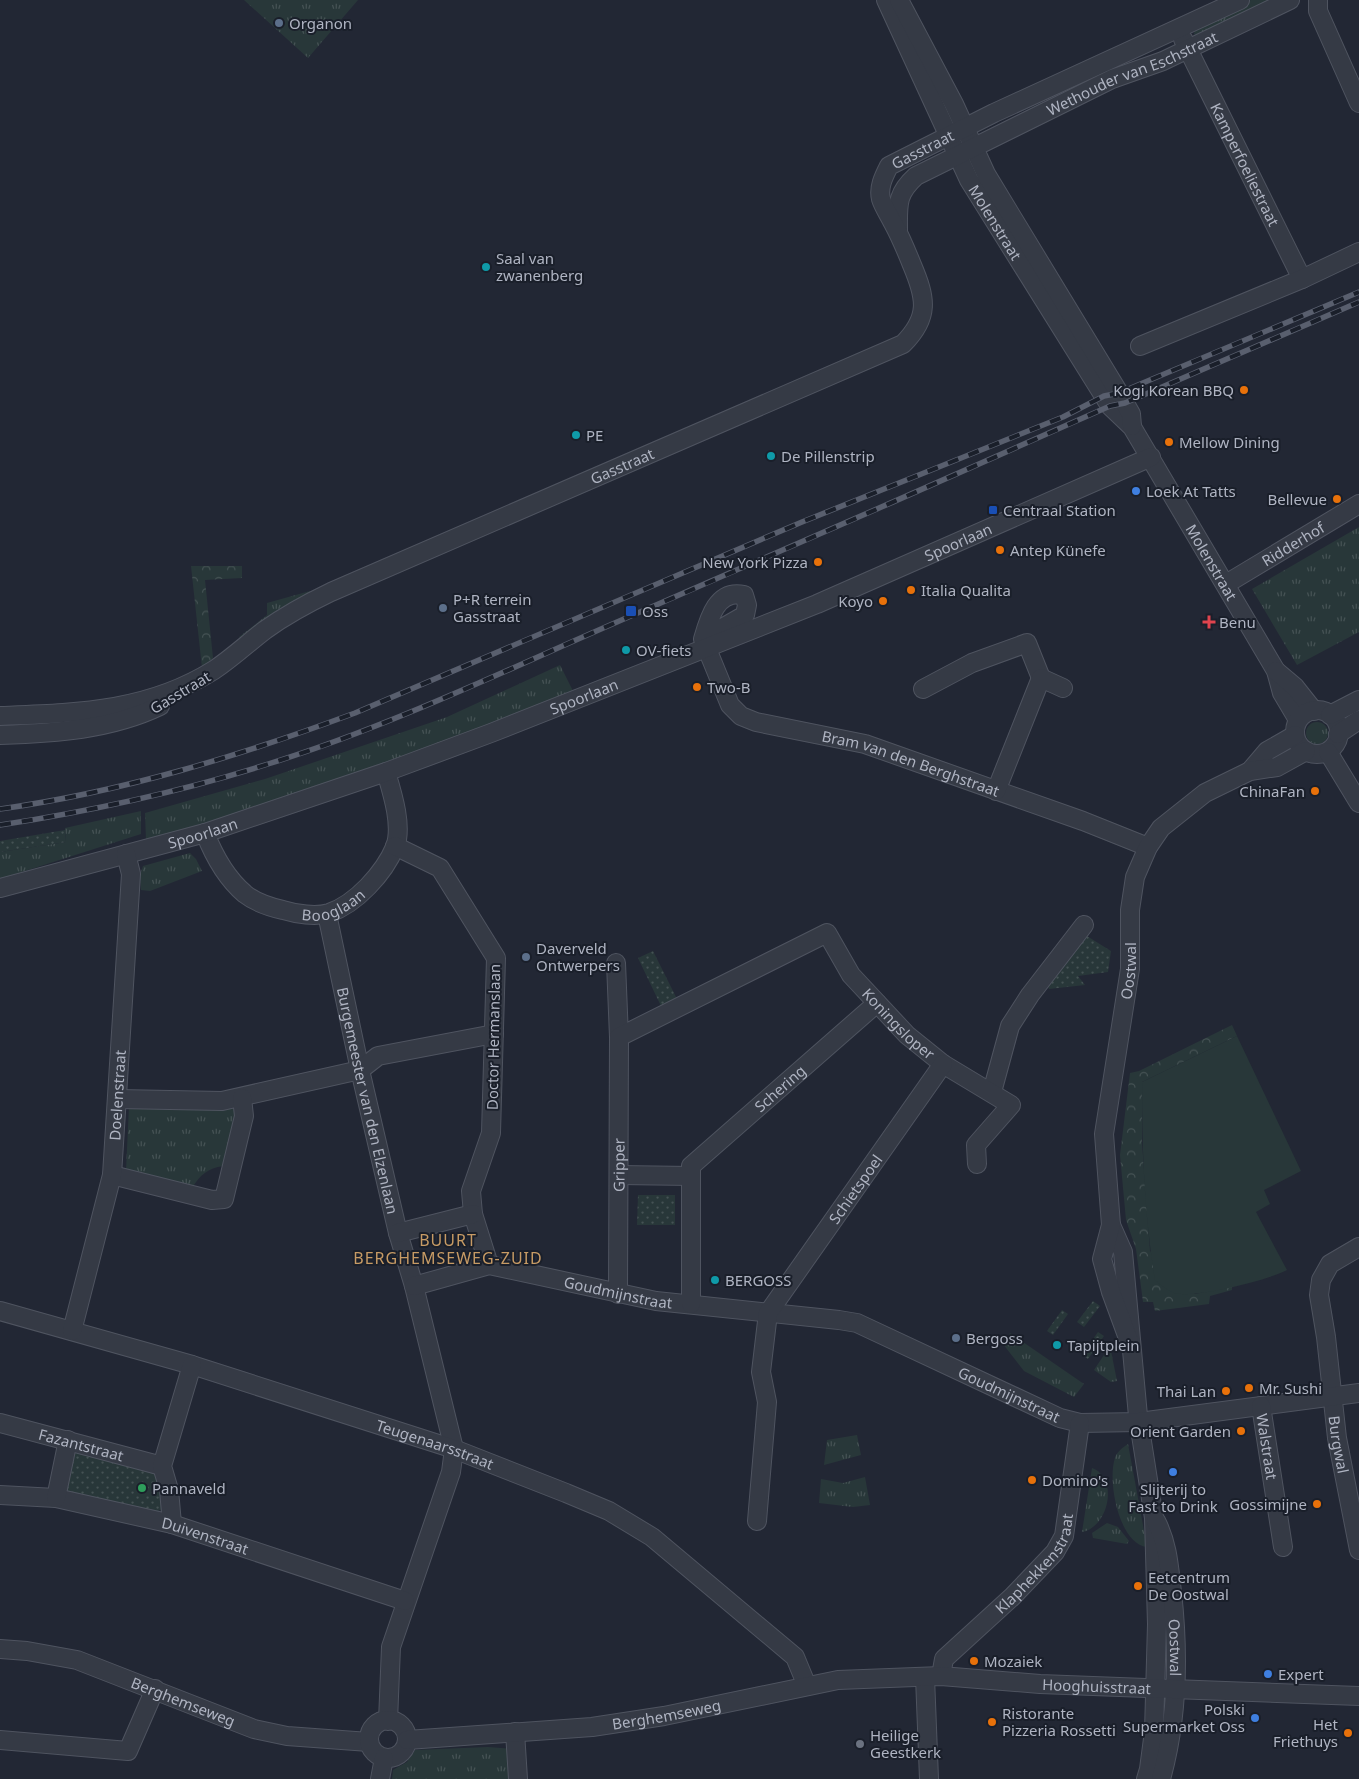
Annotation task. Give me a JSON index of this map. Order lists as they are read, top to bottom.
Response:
{
  "streets": {
    "street": [
      "Wethouder van Eschstraat",
      "Gasstraat",
      "Kamperfoeliestraat",
      "Molenstraat",
      "Spoorlaan",
      "Ridderhof",
      "Bram van den Berghstraat",
      "Booglaan",
      "Oostwal",
      "Koningsloper",
      "Doctor Hermanslaan",
      "Schering",
      "Doelenstraat",
      "Burgemeester van den Elzenlaan",
      "Gripper",
      "Schietspoel",
      "Goudmijnstraat",
      "Fazantstraat",
      "Teugenaarsstraat",
      "Burgwal",
      "Walstraat",
      "Duivenstraat",
      "Klaphekkenstraat",
      "Hooghuisstraat",
      "Berghemseweg"
    ]
  },
  "crossings": [
    ["Wethouder van Eschstraat", "Gasstraat"],
    ["Wethouder van Eschstraat", "Kamperfoeliestraat"],
    ["Wethouder van Eschstraat", "Molenstraat"],
    ["Gasstraat", "Molenstraat"],
    ["Molenstraat", "Spoorlaan"],
    ["Molenstraat", "Ridderhof"],
    ["Molenstraat", "Oostwal"],
    ["Spoorlaan", "Bram van den Berghstraat"],
    ["Spoorlaan", "Booglaan"],
    ["Spoorlaan", "Doelenstraat"],
    ["Bram van den Berghstraat", "Oostwal"],
    ["Booglaan", "Doctor Hermanslaan"],
    ["Booglaan", "Burgemeester van den Elzenlaan"],
    ["Oostwal", "Goudmijnstraat"],
    ["Oostwal", "Walstraat"],
    ["Oostwal", "Hooghuisstraat"],
    ["Koningsloper", "Schering"],
    ["Koningsloper", "Gripper"],
    ["Koningsloper", "Schietspoel"],
    ["Doctor Hermanslaan", "Goudmijnstraat"],
    ["Schering", "Goudmijnstraat"],
    ["Doelenstraat", "Teugenaarsstraat"],
    ["Burgemeester van den Elzenlaan", "Goudmijnstraat"],
    ["Burgemeester van den Elzenlaan", "Teugenaarsstraat"],
    ["Burgemeester van den Elzenlaan", "Duivenstraat"],
    ["Burgemeester van den Elzenlaan", "Berghemseweg"],
    ["Gripper", "Goudmijnstraat"],
    ["Schietspoel", "Goudmijnstraat"],
    ["Goudmijnstraat", "Walstraat"],
    ["Goudmijnstraat", "Klaphekkenstraat"],
    ["Teugenaarsstraat", "Berghemseweg"],
    ["Burgwal", "Walstraat"],
    ["Klaphekkenstraat", "Hooghuisstraat"],
    ["Klaphekkenstraat", "Berghemseweg"],
    ["Hooghuisstraat", "Berghemseweg"]
  ],
  "districts": ["BUURT BERGHEMSEWEG-ZUID"],
  "places": {
    "other": [
      "Organon",
      "Saal van zwanenberg",
      "Kogi Korean BBQ",
      "PE",
      "Mellow Dining",
      "De Pillenstrip",
      "Loek At Tatts",
      "Bellevue",
      "Antep Künefe",
      "New York Pizza",
      "Italia Qualita",
      "Koyo",
      "P+R terrein Gasstraat",
      "OV-fiets",
      "Two-B",
      "ChinaFan",
      "Daverveld Ontwerpers",
      "BERGOSS",
      "Bergoss",
      "Tapijtplein",
      "Mr. Sushi",
      "Thai Lan",
      "Orient Garden",
      "Slijterij to Fast to Drink",
      "Domino's",
      "Pannaveld",
      "Gossimijne",
      "Eetcentrum De Oostwal",
      "Mozaiek",
      "Expert",
      "Polski Supermarket Oss",
      "Ristorante Pizzeria Rossetti",
      "Het Friethuys",
      "Heilige Geestkerk"
    ],
    "transit": ["Centraal Station", "Oss"],
    "health": ["Benu"]
  }
}
